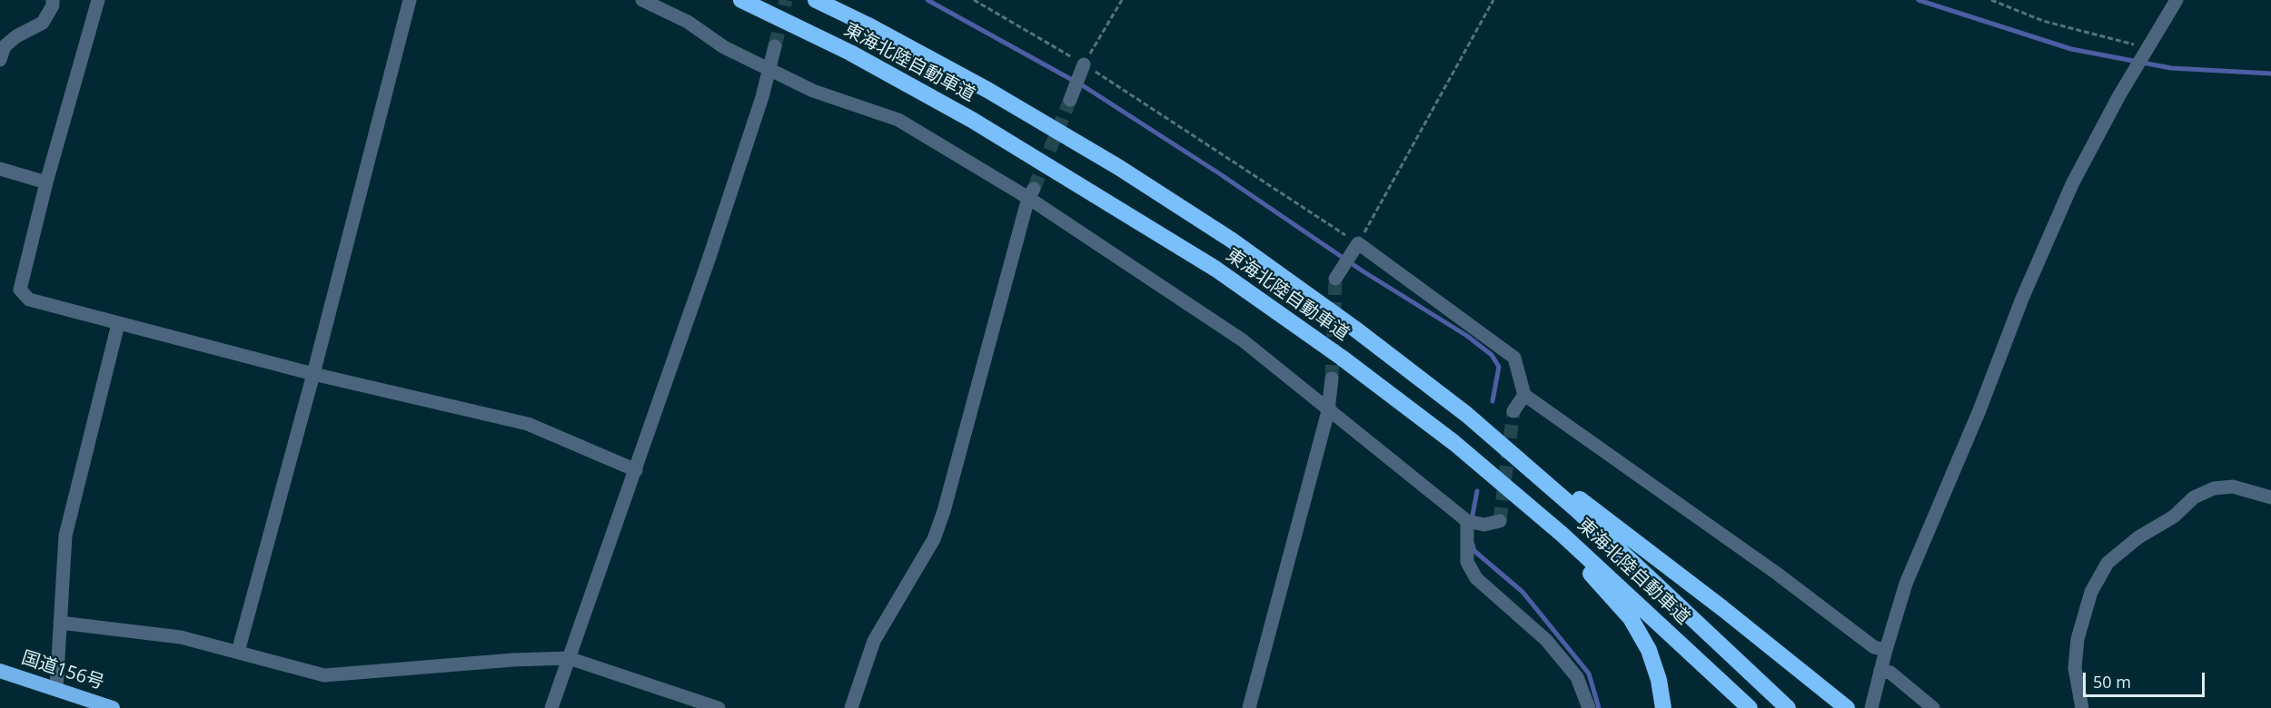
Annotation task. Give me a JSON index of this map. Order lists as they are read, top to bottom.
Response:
{
  "streets": {
    "highway": ["東海北陸自動車道", "国道156号"]
  },
  "scale_bar": "50 m"
}
